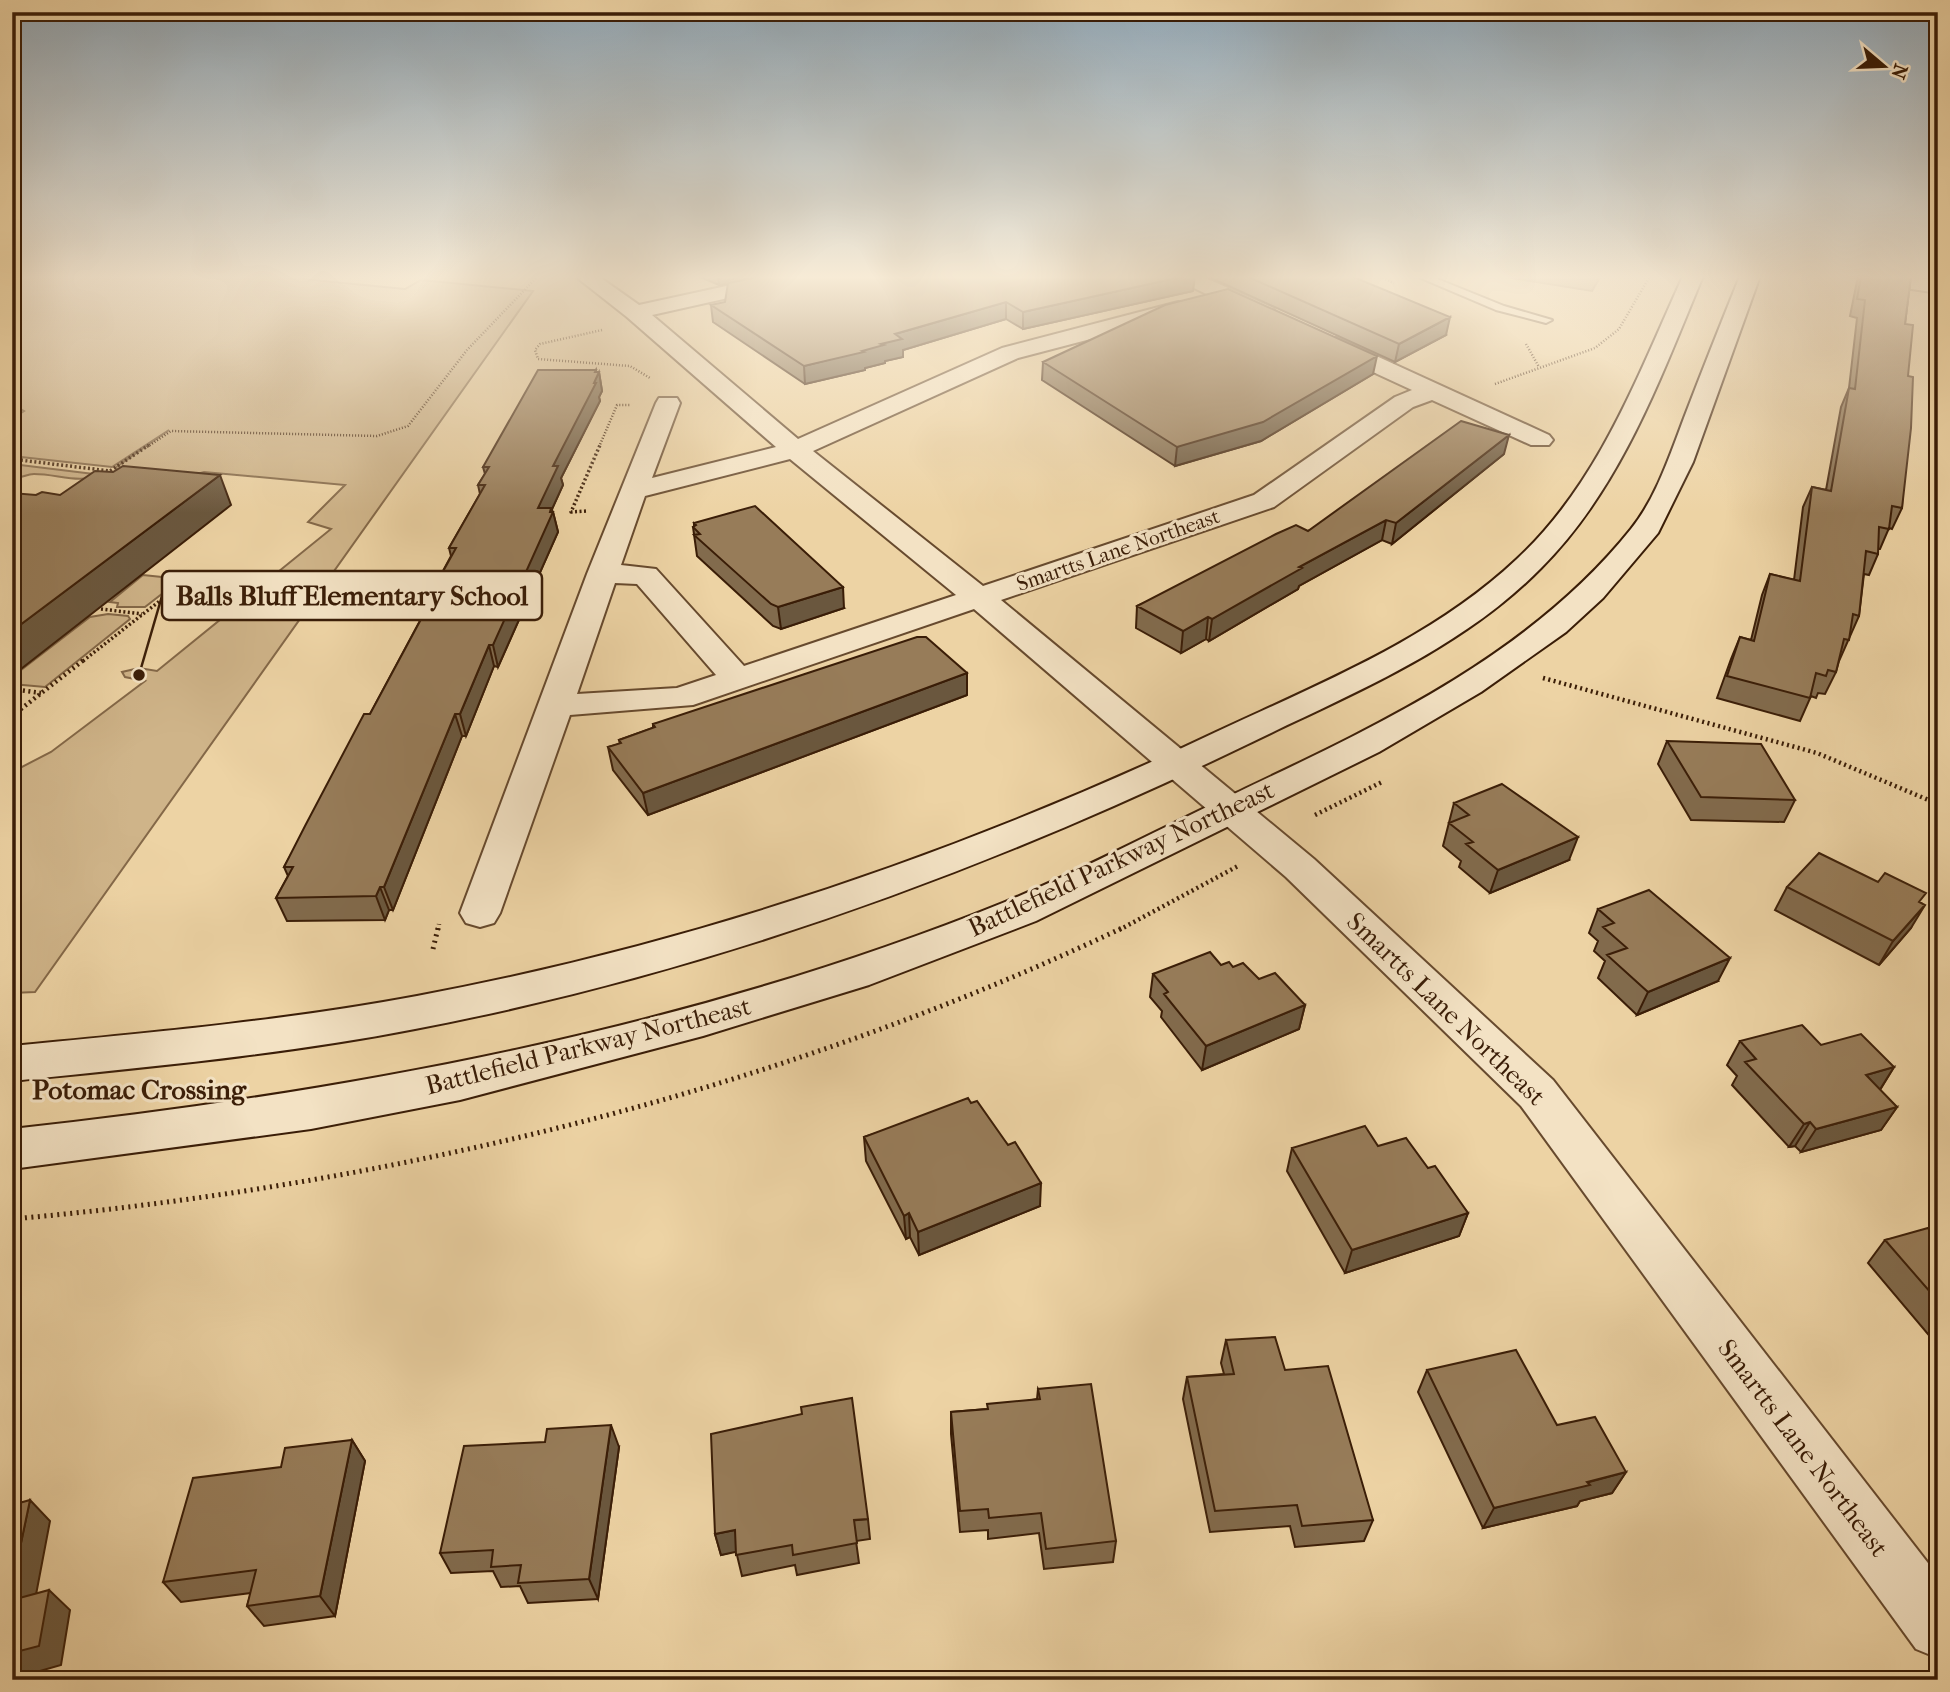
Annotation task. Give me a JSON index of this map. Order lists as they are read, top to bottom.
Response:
{
  "streets": {
    "street": ["Smartts Lane Northeast", "Battlefield Parkway Northeast"]
  },
  "crossings": [
    ["Smartts Lane Northeast", "Battlefield Parkway Northeast"]
  ],
  "districts": ["Potomac Crossing"],
  "places": ["Balls Bluff Elementary School"],
  "north": "right"
}
